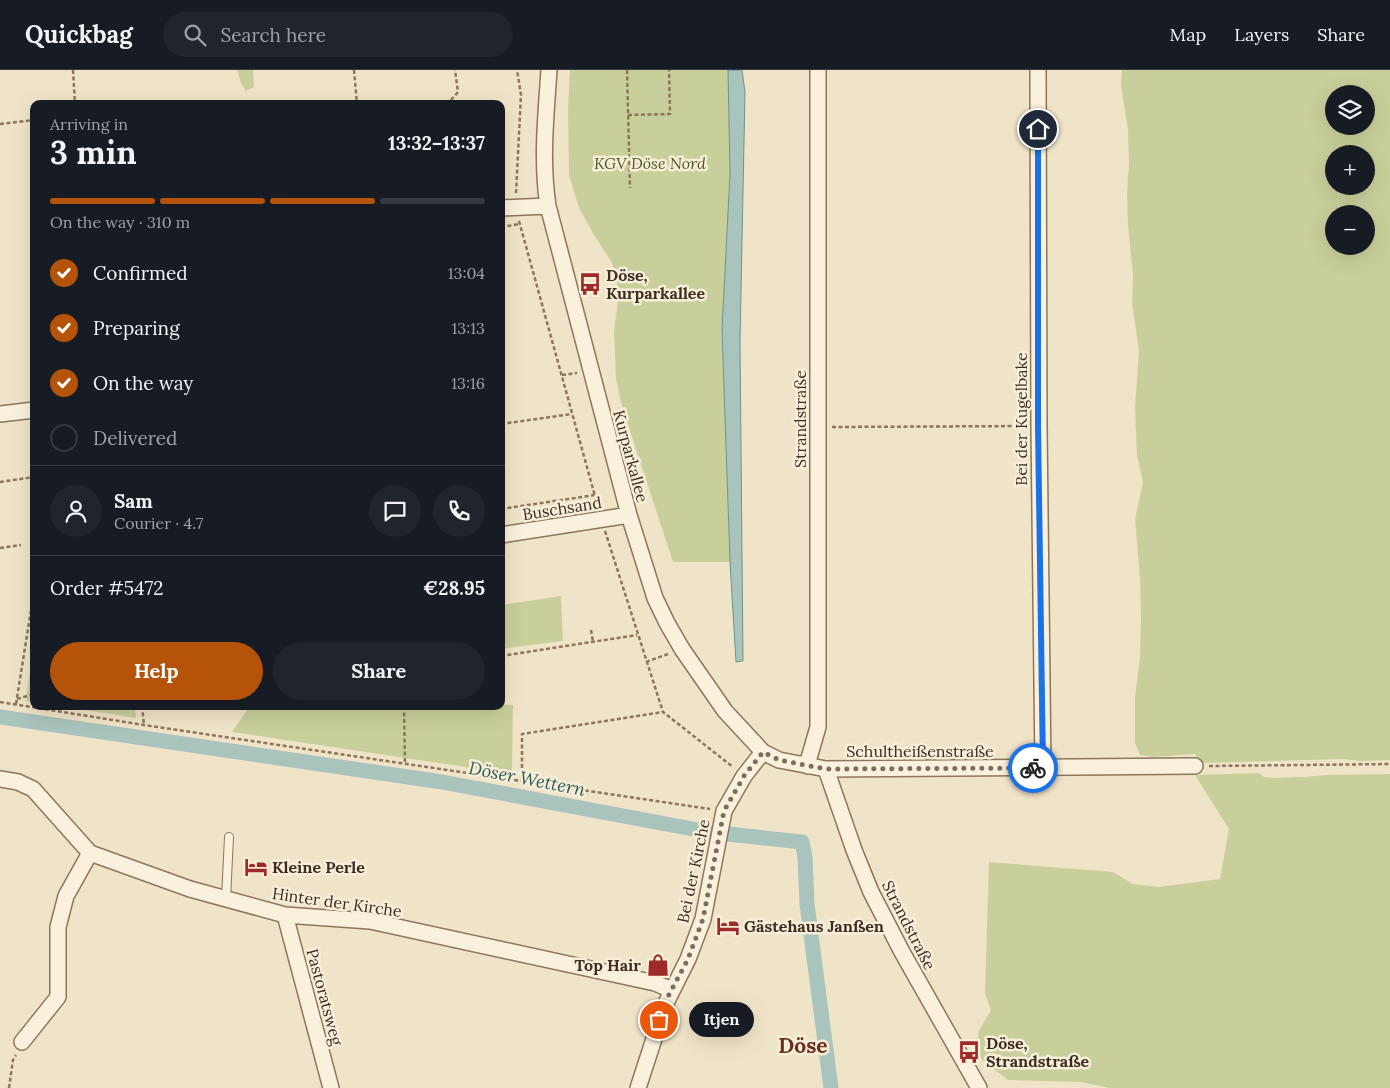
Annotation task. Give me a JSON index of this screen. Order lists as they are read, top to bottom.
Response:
{
  "streets": {
    "street": [
      "Strandstraße",
      "Bei der Kugelbake",
      "Kurparkallee",
      "Buschsand",
      "Schultheißenstraße",
      "Bei der Kirche",
      "Hinter der Kirche",
      "Pastoratsweg"
    ]
  },
  "crossings": [
    ["Strandstraße", "Kurparkallee"],
    ["Strandstraße", "Schultheißenstraße"],
    ["Bei der Kugelbake", "Schultheißenstraße"],
    ["Kurparkallee", "Buschsand"],
    ["Kurparkallee", "Schultheißenstraße"],
    ["Kurparkallee", "Bei der Kirche"],
    ["Bei der Kirche", "Hinter der Kirche"],
    ["Hinter der Kirche", "Pastoratsweg"]
  ],
  "districts": ["Döse"],
  "water": ["Döser Wettern"],
  "parks": ["KGV Döse Nord"],
  "places": {
    "bus stop": ["Döse, Kurparkallee", "Döse, Strandstraße"],
    "hotel": ["Kleine Perle", "Gästehaus Janßen"],
    "shop": ["Top Hair"],
    "other": ["Itjen"]
  },
  "page": {
    "header": "Quickbag",
    "search": "Search here",
    "nav": ["Map", "Layers", "Share"],
    "map_buttons": ["+", "−"],
    "heading": ["3 min", "Arriving in", "13:32–13:37"],
    "panel": [
      "Sam",
      "Courier · 4.7",
      "Order #5472",
      "€28.95"
    ],
    "bar": "On the way · 310 m",
    "list": [
      ["Confirmed", "13:04"],
      ["Preparing", "13:13"],
      ["On the way", "13:16"],
      "Delivered"
    ],
    "buttons": ["Help", "Share"],
    "bubble": "Itjen"
  }
}
